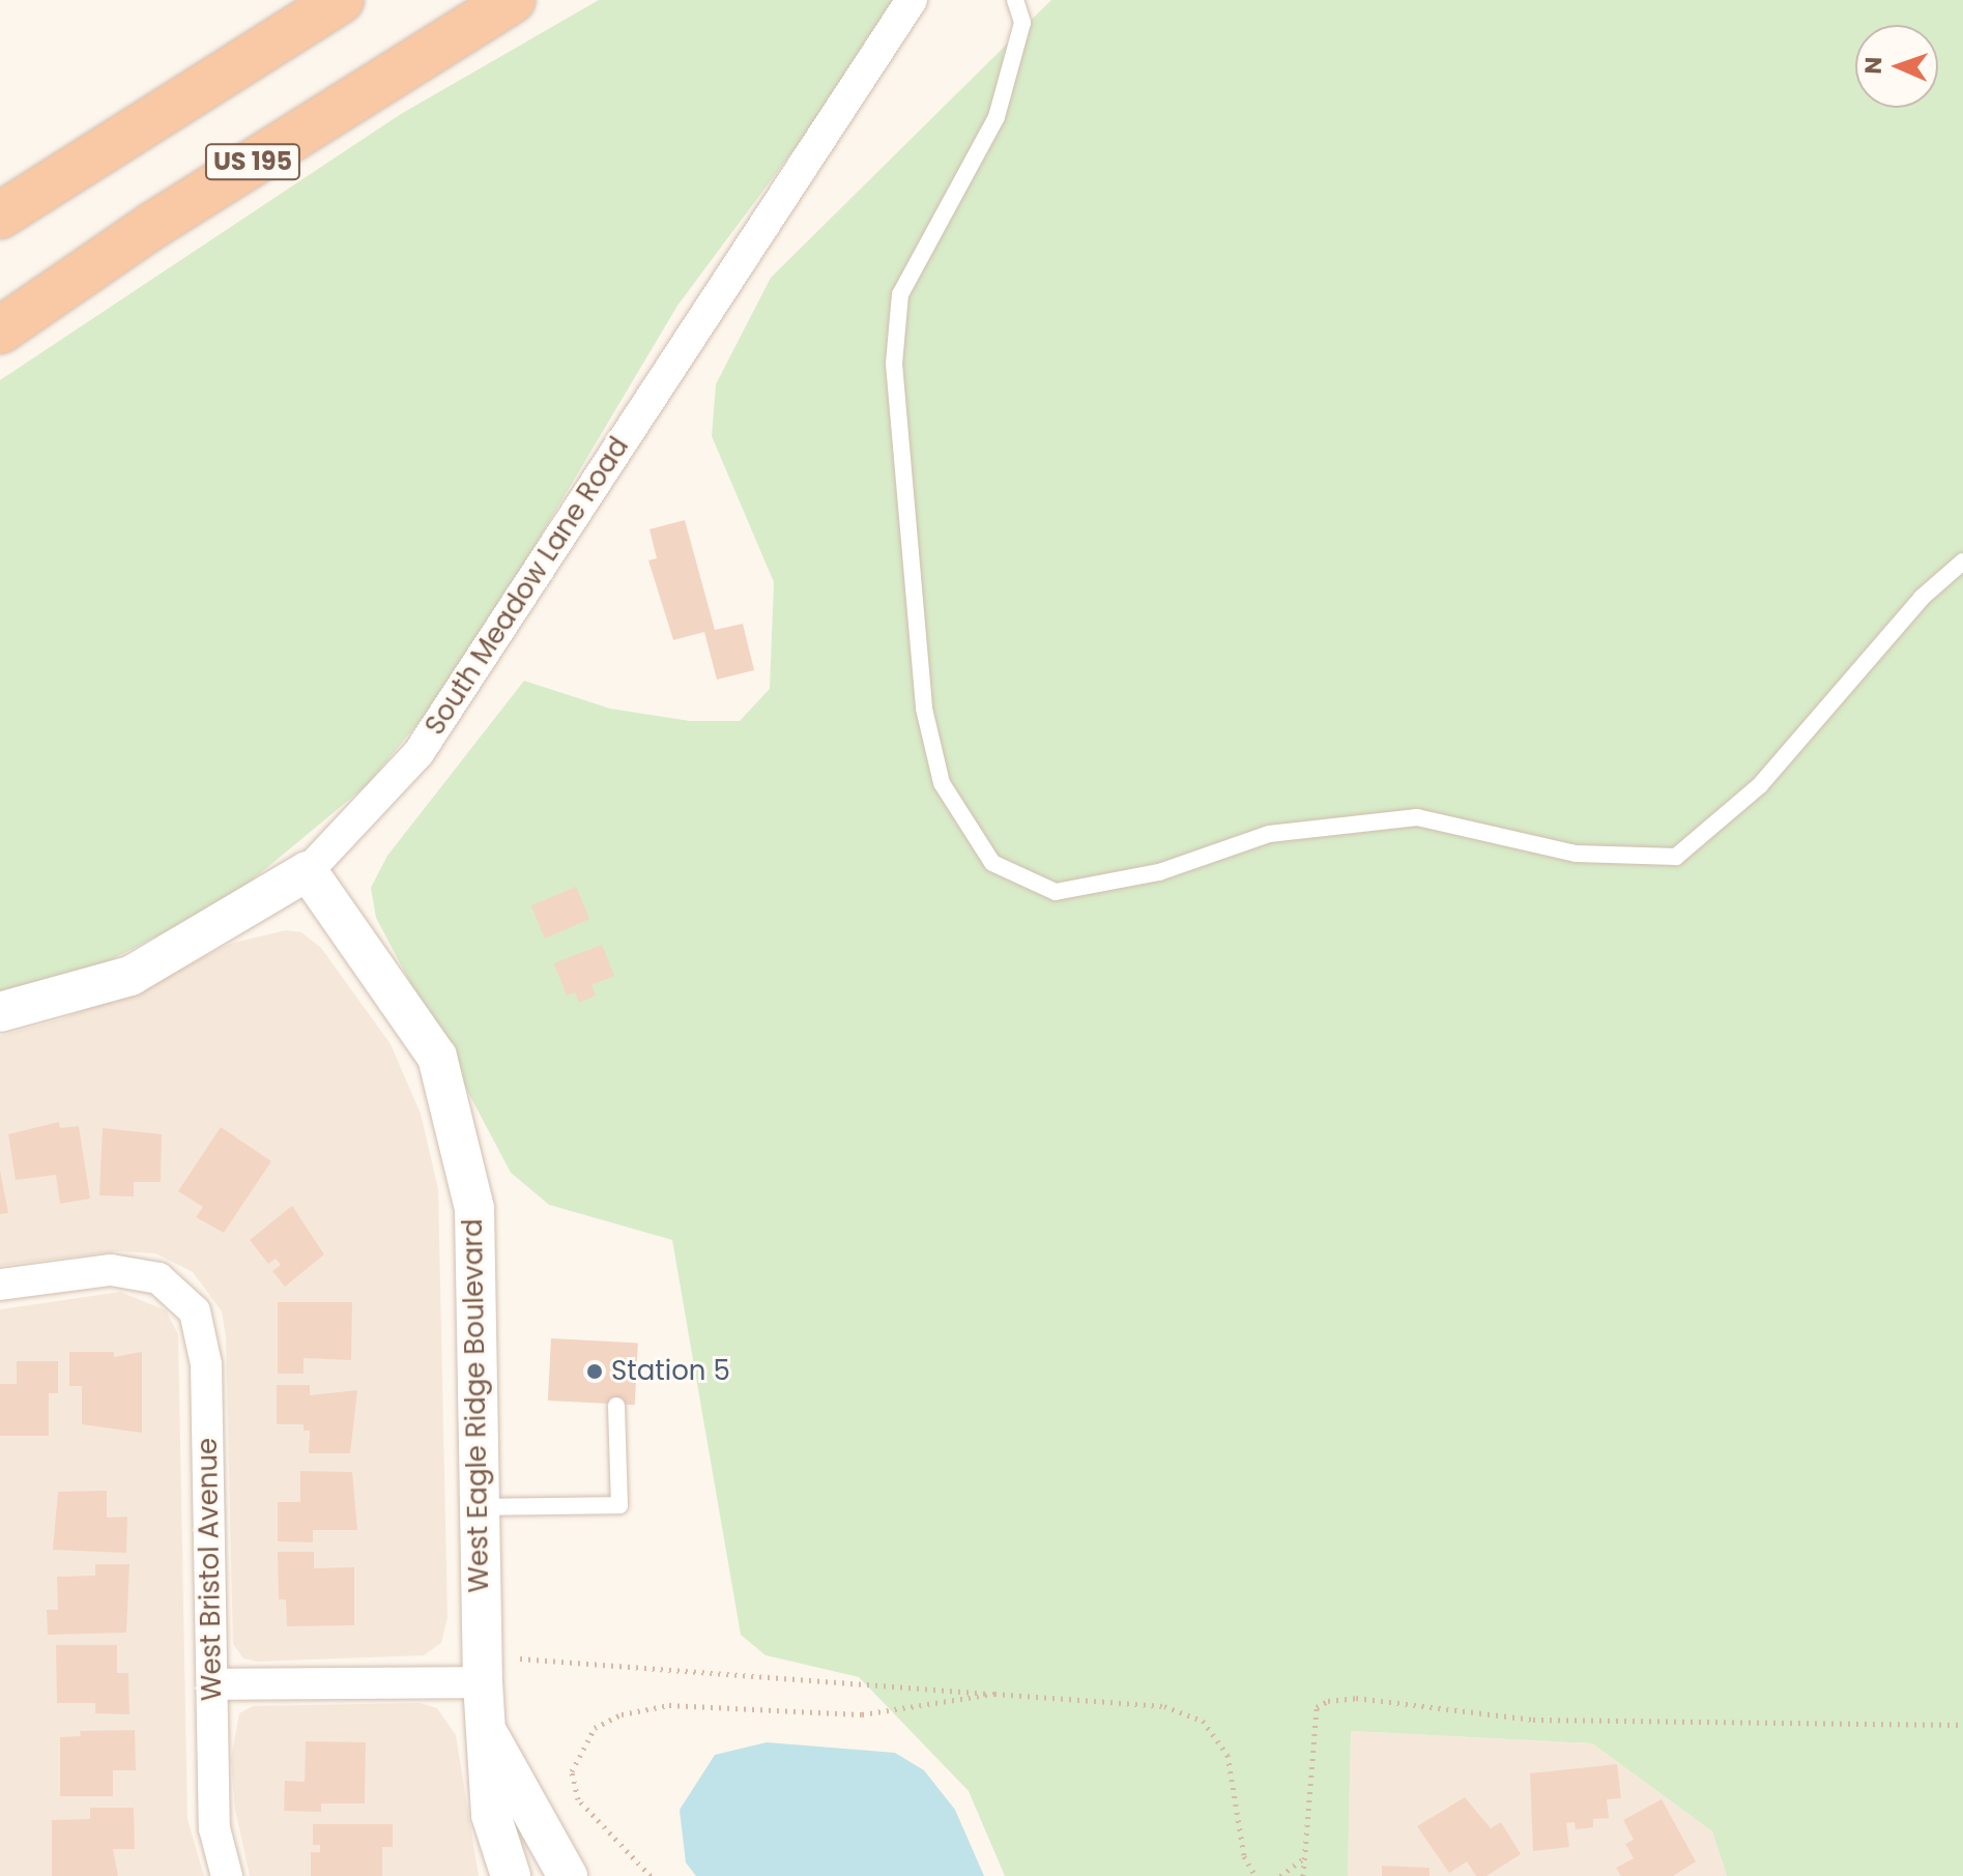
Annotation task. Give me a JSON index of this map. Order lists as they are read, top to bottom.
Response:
{
  "streets": {
    "highway": ["US 195"],
    "street": ["South Meadow Lane Road", "West Eagle Ridge Boulevard", "West Bristol Avenue"]
  },
  "crossings": [
    ["South Meadow Lane Road", "West Eagle Ridge Boulevard"]
  ],
  "places": ["Station 5"],
  "north": "left"
}
